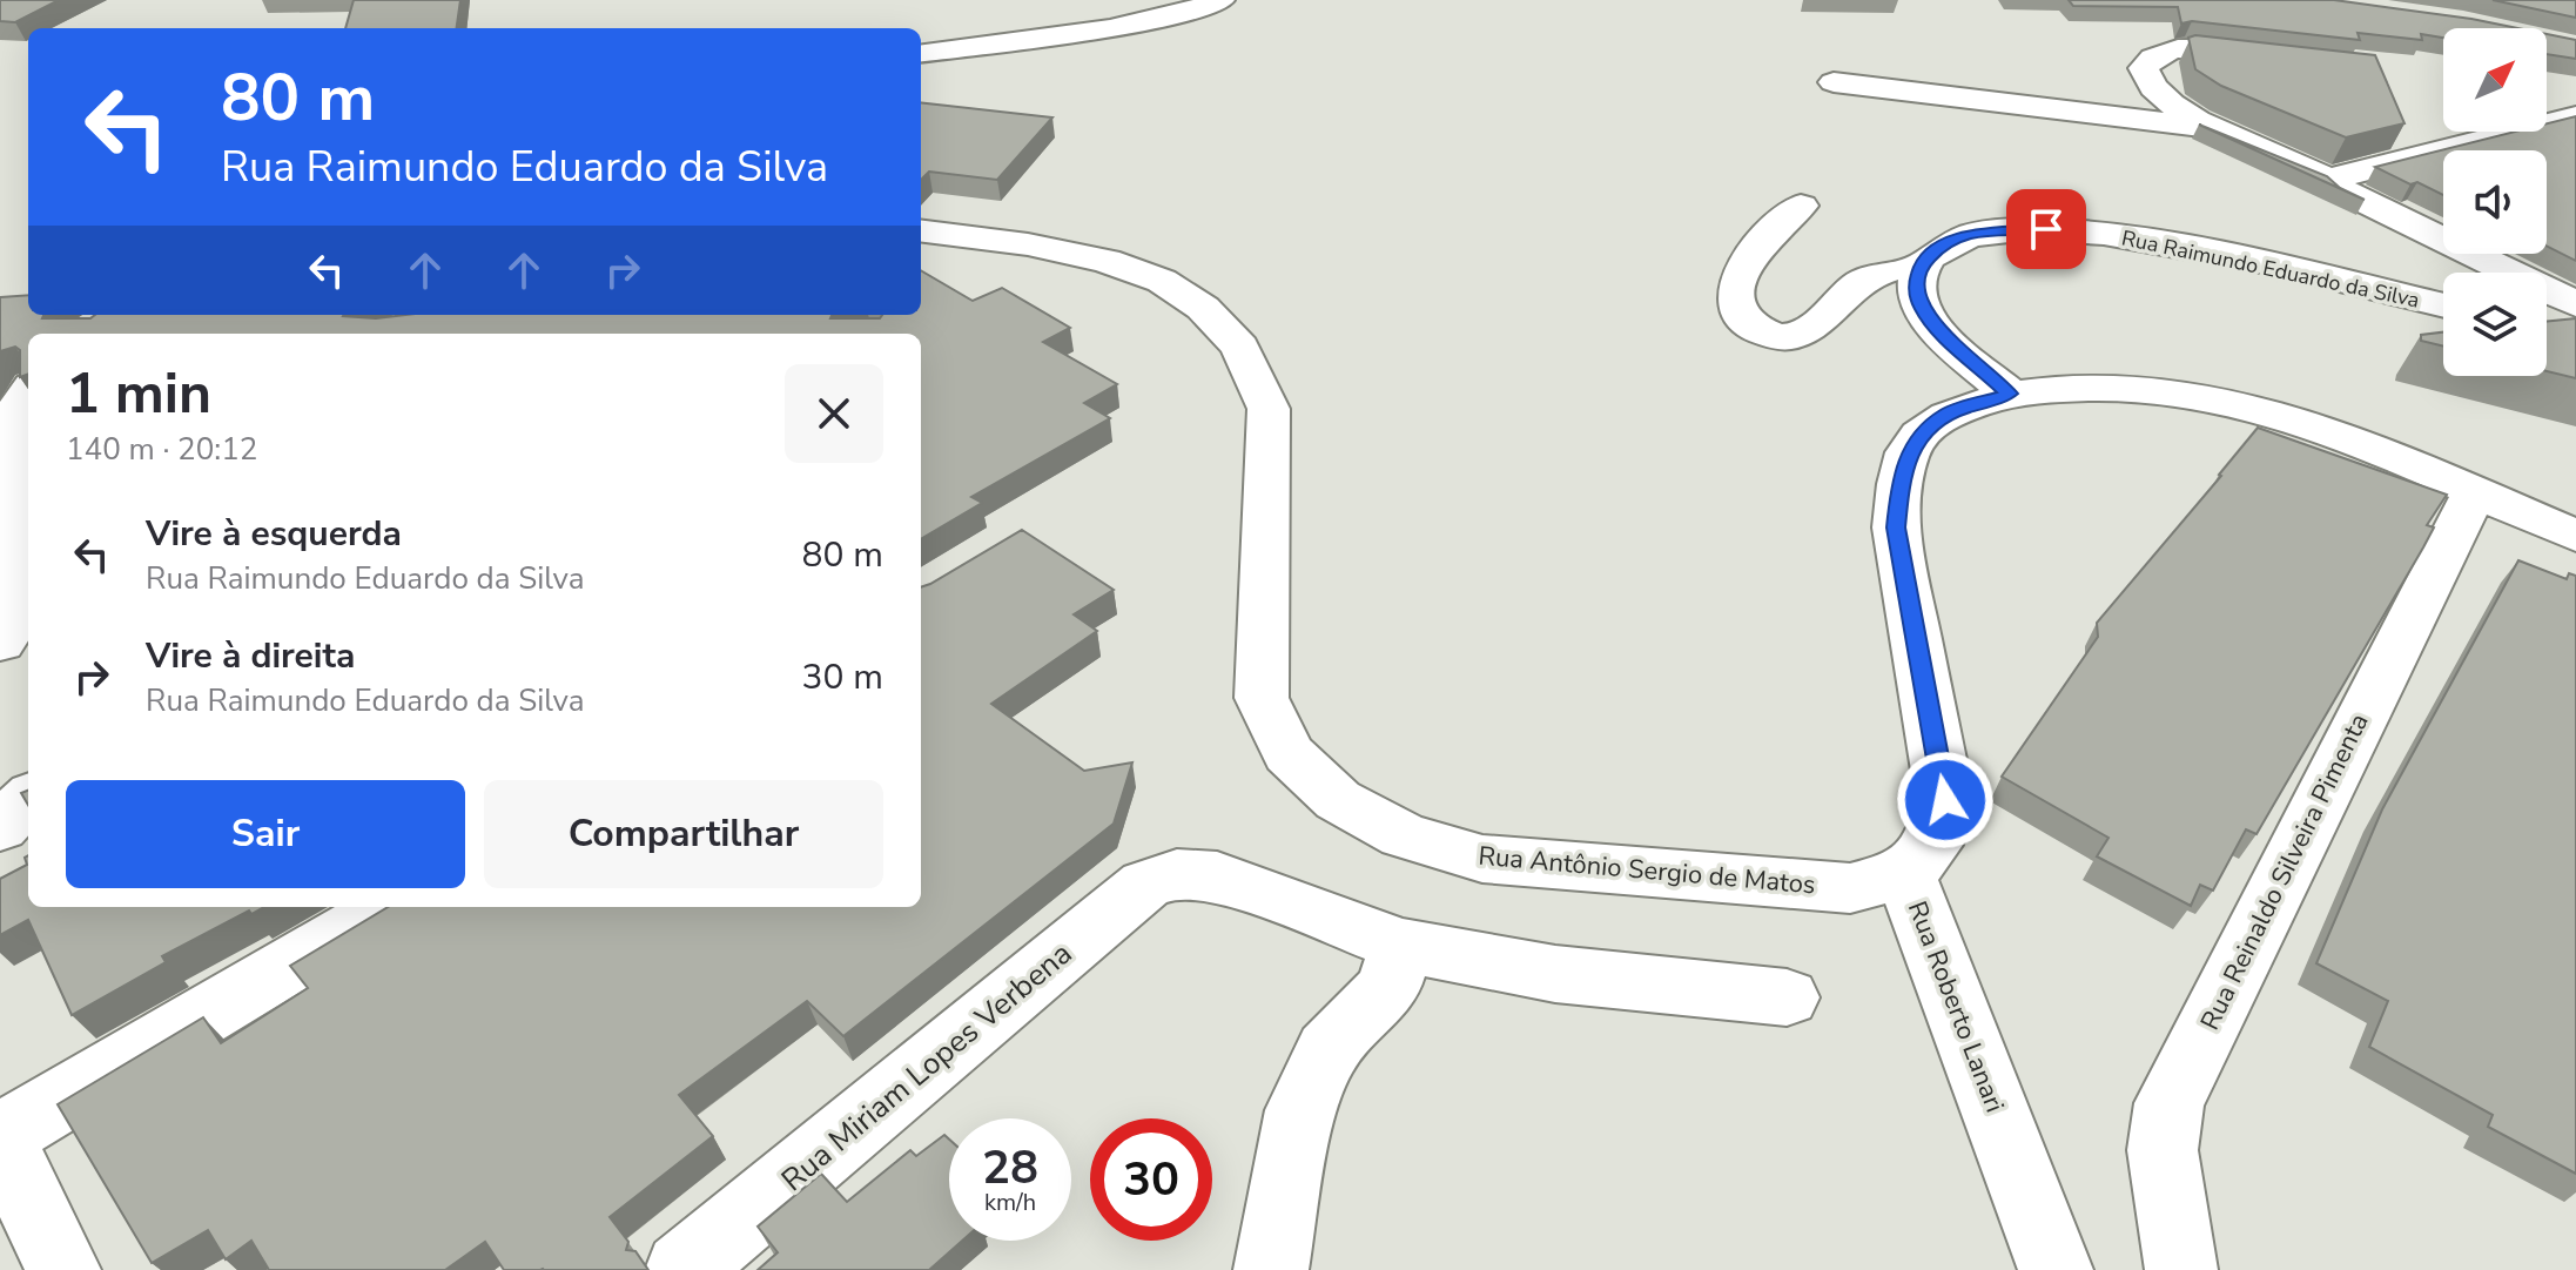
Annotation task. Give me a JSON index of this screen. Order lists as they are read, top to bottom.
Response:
{
  "streets": {
    "street": [
      "Rua Raimundo Eduardo da Silva",
      "Rua Antônio Sergio de Matos",
      "Rua Reinaldo Silveira Pimenta",
      "Rua Roberto Lanari",
      "Rua Miriam Lopes Verbena"
    ]
  },
  "crossings": [
    ["Rua Antônio Sergio de Matos", "Rua Roberto Lanari"],
    ["Rua Reinaldo Silveira Pimenta", "Rua Roberto Lanari"]
  ],
  "north": "top right",
  "page": {
    "turn": ["80 m", "Rua Raimundo Eduardo da Silva"],
    "heading": ["1 min", "140 m · 20:12"],
    "list": [
      {
        "name": "Vire à esquerda",
        "note": "Rua Raimundo Eduardo da Silva",
        "value": "80 m"
      },
      {
        "name": "Vire à direita",
        "note": "Rua Raimundo Eduardo da Silva",
        "value": "30 m"
      }
    ],
    "buttons": ["Sair", "Compartilhar"],
    "speed": "28 km/h",
    "limit": "30"
  }
}
